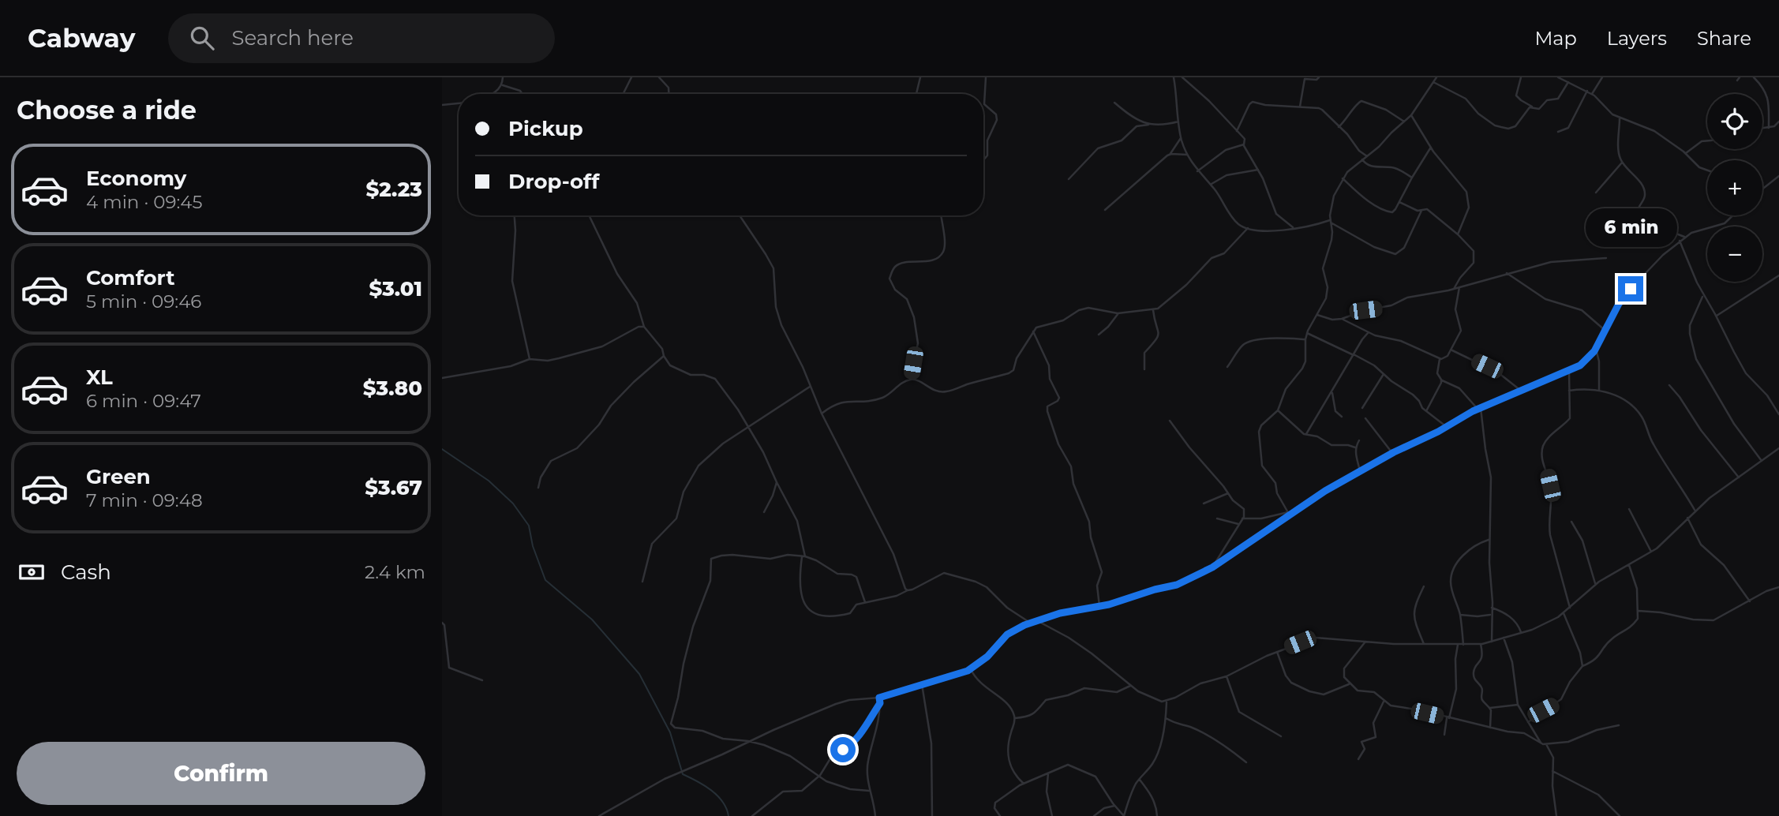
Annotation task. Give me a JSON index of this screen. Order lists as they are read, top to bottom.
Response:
{
  "page": {
    "header": "Cabway",
    "search": "Search here",
    "nav": ["Map", "Layers", "Share"],
    "heading": "Choose a ride",
    "map_buttons": ["+", "−"],
    "banner": ["Pickup", "Drop-off"],
    "list": [
      {
        "name": "Economy",
        "note": "4 min · 09:45",
        "value": "$2.23"
      },
      {
        "name": "Comfort",
        "note": "5 min · 09:46",
        "value": "$3.01"
      },
      {
        "name": "XL",
        "note": "6 min · 09:47",
        "value": "$3.80"
      },
      {
        "name": "Green",
        "note": "7 min · 09:48",
        "value": "$3.67"
      }
    ],
    "bubble": "6 min",
    "pay": ["Cash", "2.4 km"],
    "buttons": "Confirm"
  }
}
